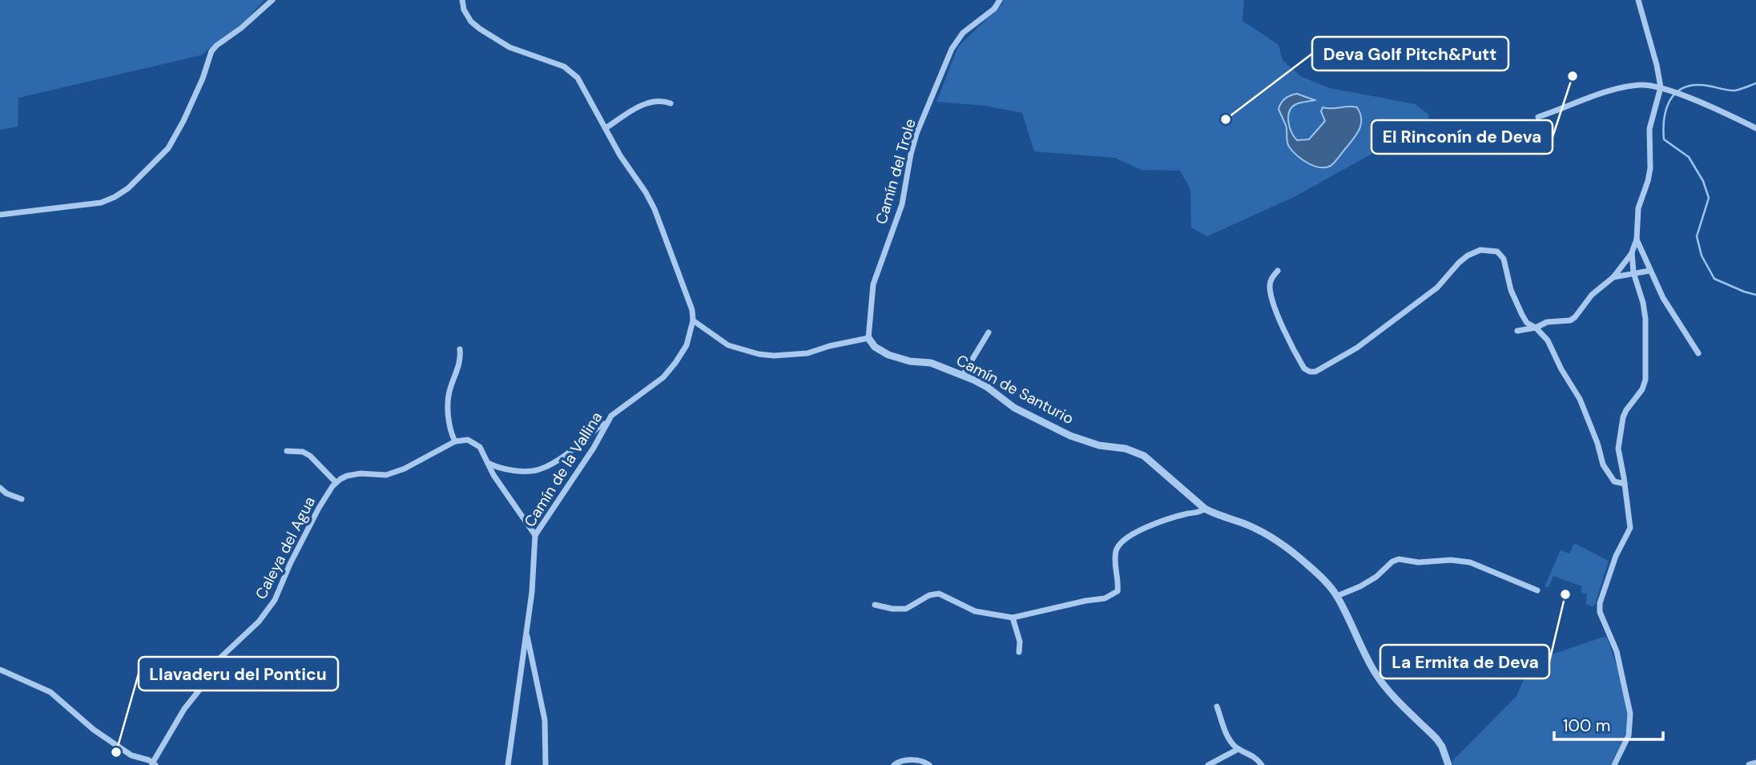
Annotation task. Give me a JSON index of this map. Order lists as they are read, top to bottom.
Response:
{
  "streets": {
    "street": [
      "Camín del Trole",
      "Camín de Santurio",
      "Camín de la Vallina",
      "Caleya del Agua"
    ]
  },
  "crossings": [
    ["Camín del Trole", "Camín de Santurio"]
  ],
  "places": [
    "El Rinconín de Deva",
    "Deva Golf Pitch&Putt",
    "La Ermita de Deva",
    "Llavaderu del Ponticu"
  ],
  "scale_bar": "100 m"
}
